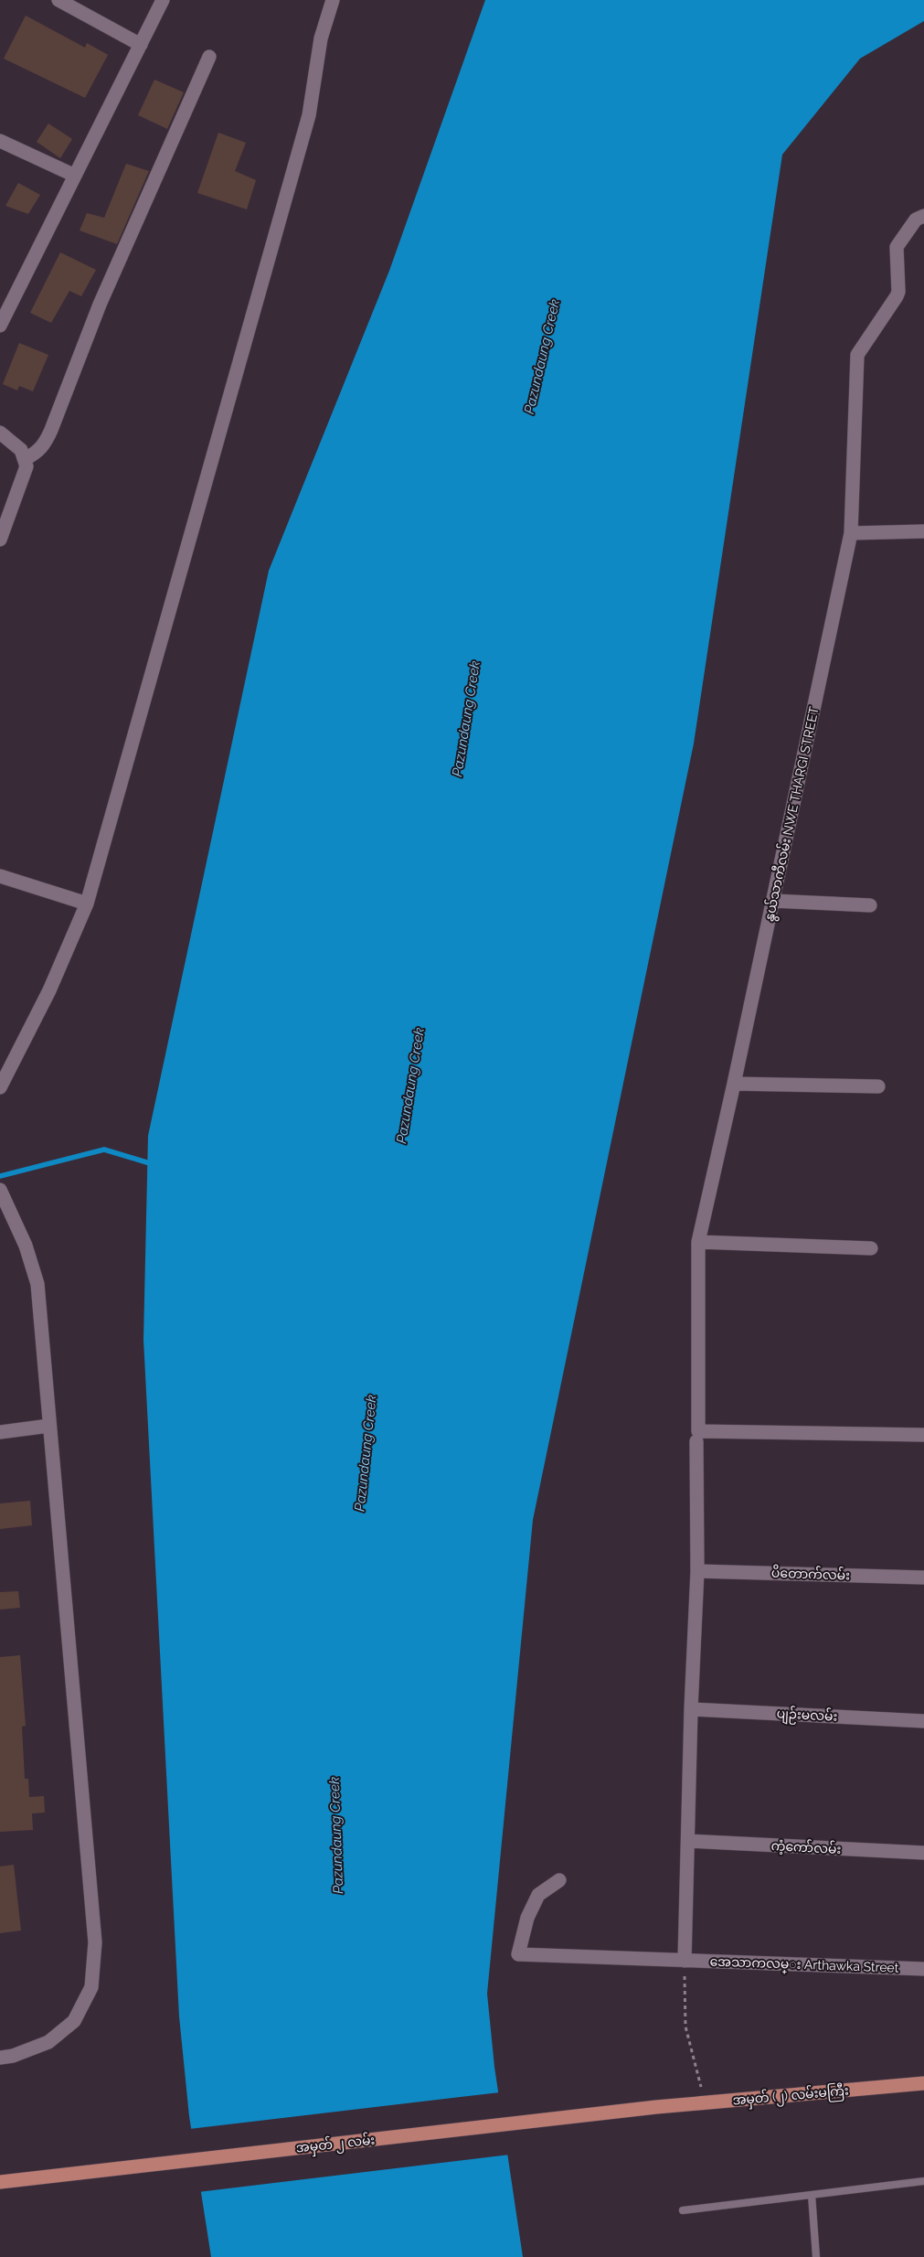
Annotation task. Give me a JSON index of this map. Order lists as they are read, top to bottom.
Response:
{
  "streets": {
    "main road": ["အမှတ် (၂) လမ်းမကြီး", "အမှတ် ၂ လမ်း"],
    "street": [
      "နွယ်သာကီလမ်း NWE THARGI STREET",
      "ပိတောက်လမ်း",
      "ပျဉ်းမလမ်း",
      "ကံ့ကော်လမ်း",
      "အေသာကလမ္း Arthawka Street"
    ]
  },
  "crossings": [
    ["နွယ်သာကီလမ်း NWE THARGI STREET", "ပိတောက်လမ်း"],
    ["နွယ်သာကီလမ်း NWE THARGI STREET", "ပျဉ်းမလမ်း"],
    ["နွယ်သာကီလမ်း NWE THARGI STREET", "ကံ့ကော်လမ်း"],
    ["နွယ်သာကီလမ်း NWE THARGI STREET", "အေသာကလမ္း Arthawka Street"],
    ["အမှတ် (၂) လမ်းမကြီး", "အမှတ် ၂ လမ်း"]
  ],
  "water": ["Pazundaung Creek"]
}
